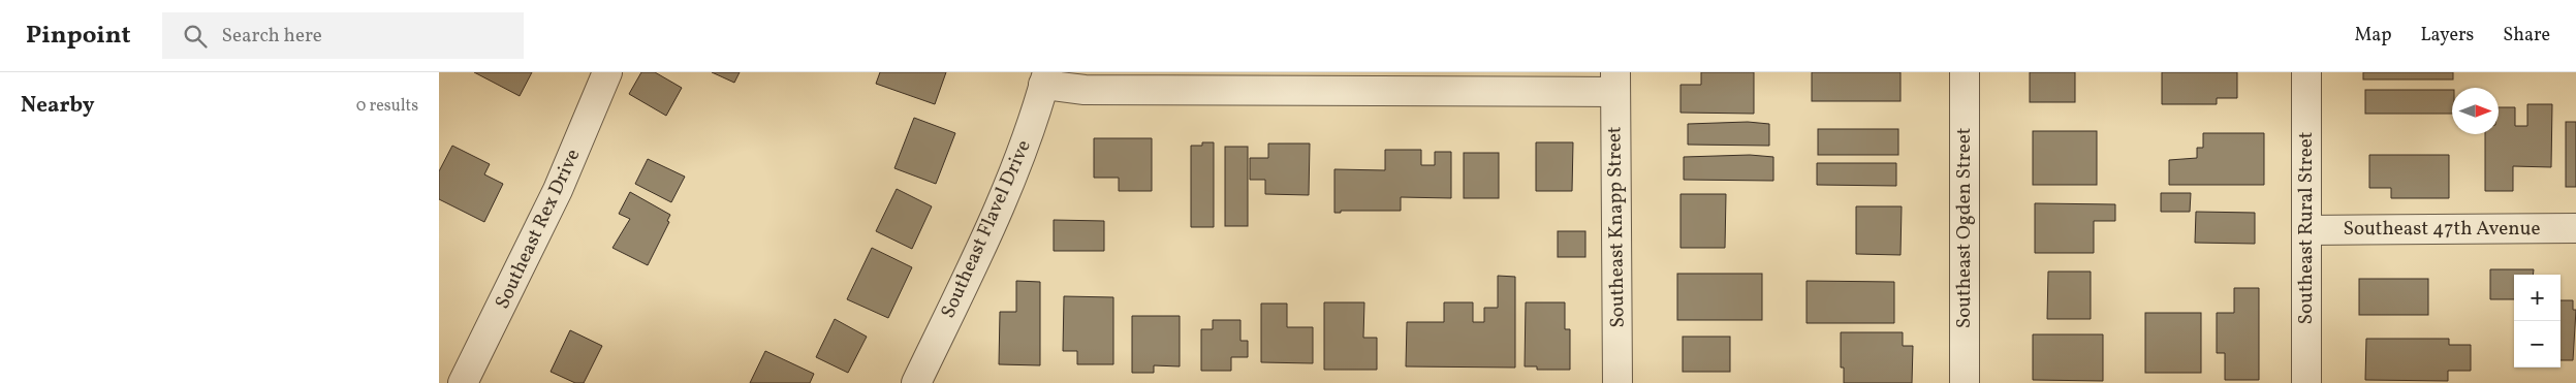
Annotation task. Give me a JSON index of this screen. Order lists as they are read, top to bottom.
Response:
{
  "streets": {
    "street": [
      "Southeast Knapp Street",
      "Southeast Ogden Street",
      "Southeast Rural Street",
      "Southeast Rex Drive",
      "Southeast Flavel Drive",
      "Southeast 47th Avenue"
    ]
  },
  "crossings": [
    ["Southeast Rural Street", "Southeast 47th Avenue"]
  ],
  "north": "right",
  "page": {
    "header": "Pinpoint",
    "search": "Search here",
    "nav": ["Map", "Layers", "Share"],
    "heading": ["Nearby", "0 results"],
    "map_buttons": ["+", "−"]
  }
}
